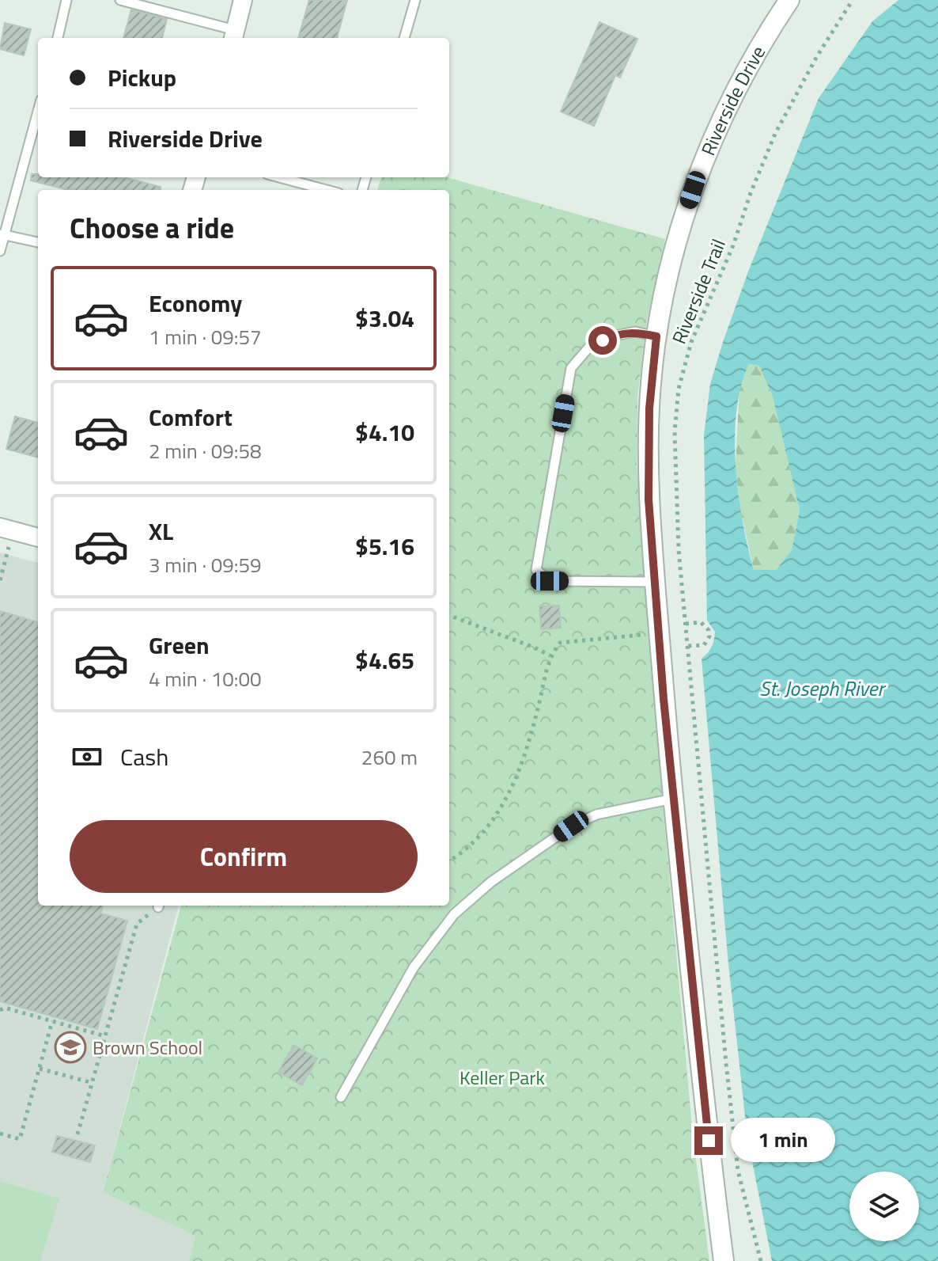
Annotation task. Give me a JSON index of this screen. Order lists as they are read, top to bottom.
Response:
{
  "streets": {
    "street": ["Riverside Drive"],
    "path": ["Riverside Trail"]
  },
  "water": ["St. Joseph River"],
  "parks": ["Keller Park"],
  "places": {
    "school or university": ["Brown School"]
  },
  "page": {
    "banner": ["Pickup", "Riverside Drive"],
    "heading": "Choose a ride",
    "list": [
      {
        "name": "Economy",
        "note": "1 min · 09:57",
        "value": "$3.04"
      },
      {
        "name": "Comfort",
        "note": "2 min · 09:58",
        "value": "$4.10"
      },
      {
        "name": "XL",
        "note": "3 min · 09:59",
        "value": "$5.16"
      },
      {
        "name": "Green",
        "note": "4 min · 10:00",
        "value": "$4.65"
      }
    ],
    "pay": ["Cash", "260 m"],
    "buttons": "Confirm",
    "bubble": "1 min"
  }
}
